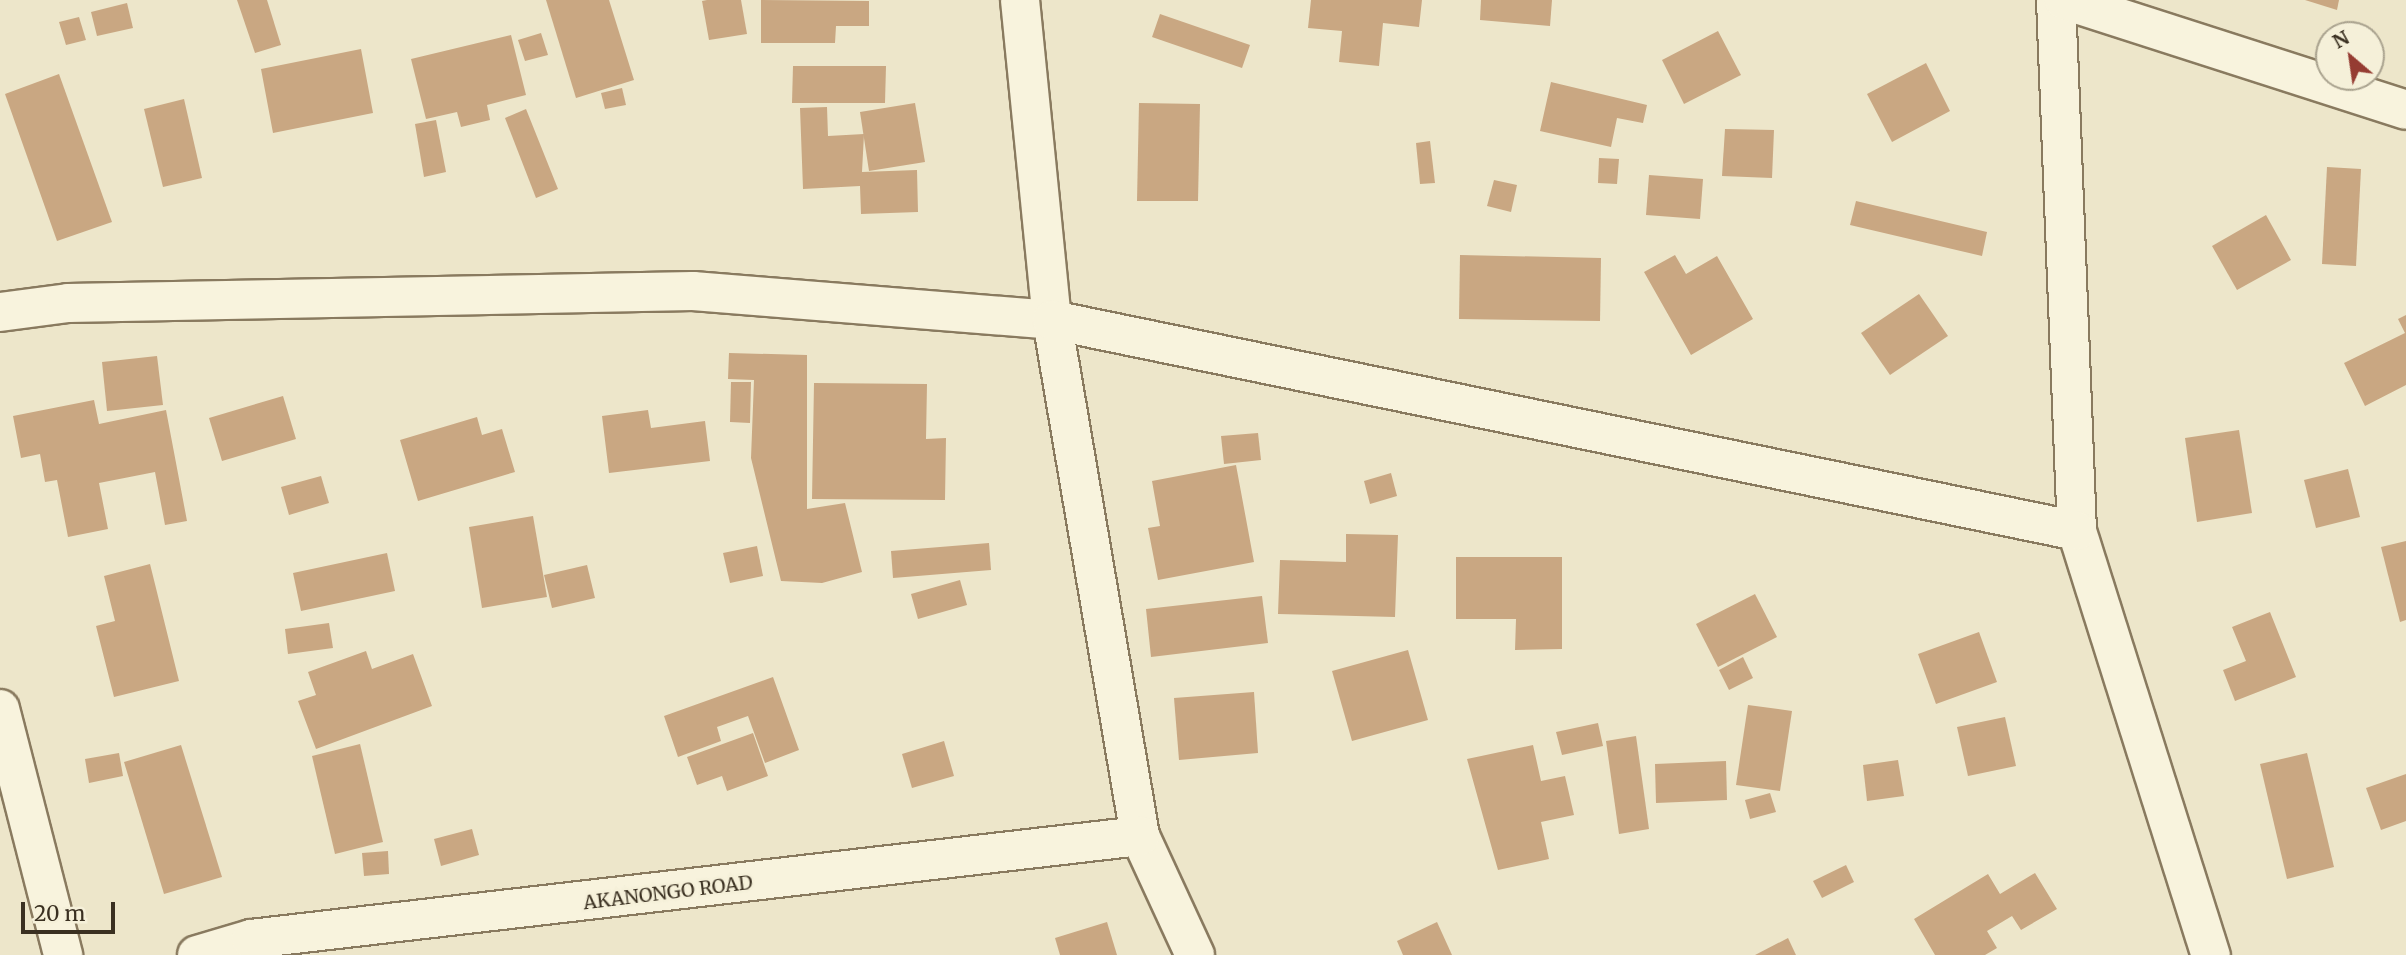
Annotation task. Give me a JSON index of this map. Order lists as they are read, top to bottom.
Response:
{
  "streets": {
    "street": ["AKANONGO ROAD"]
  },
  "scale_bar": "20 m",
  "north": "top left"
}
